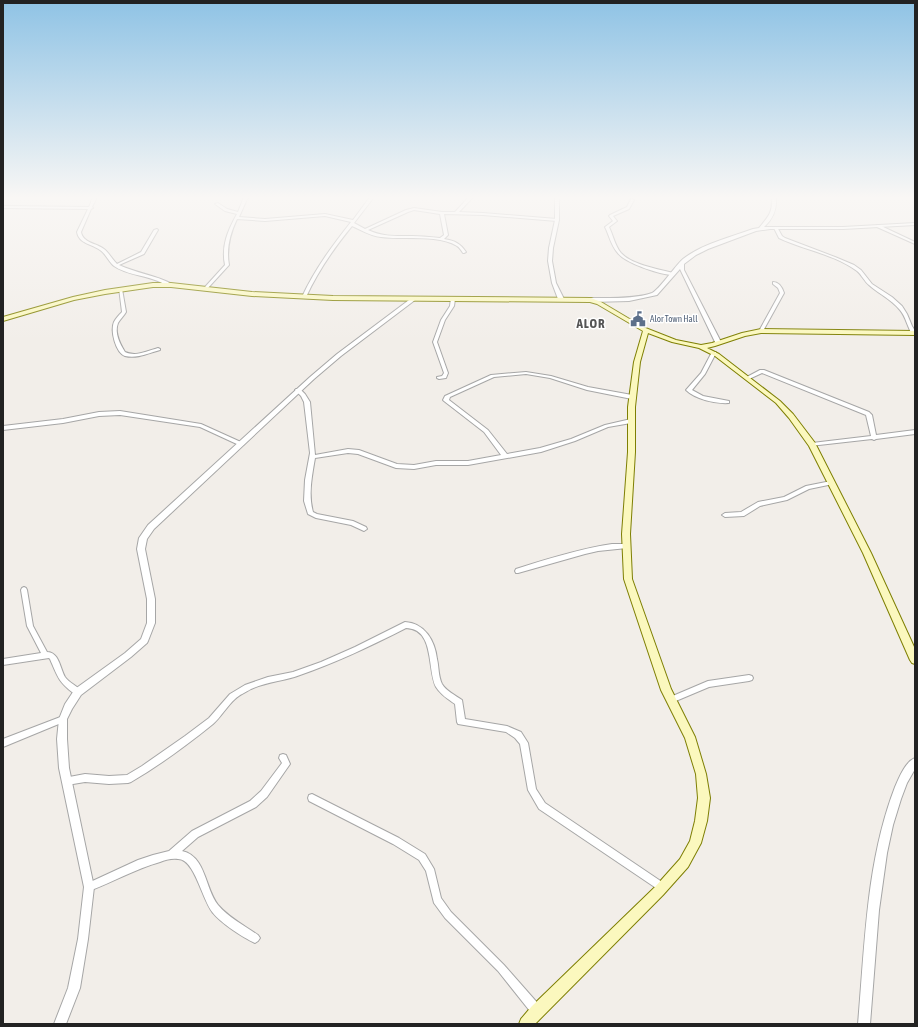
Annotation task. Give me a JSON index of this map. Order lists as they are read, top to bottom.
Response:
{
  "districts": ["ALOR"],
  "places": {
    "public building": ["Alor Town Hall"]
  }
}
